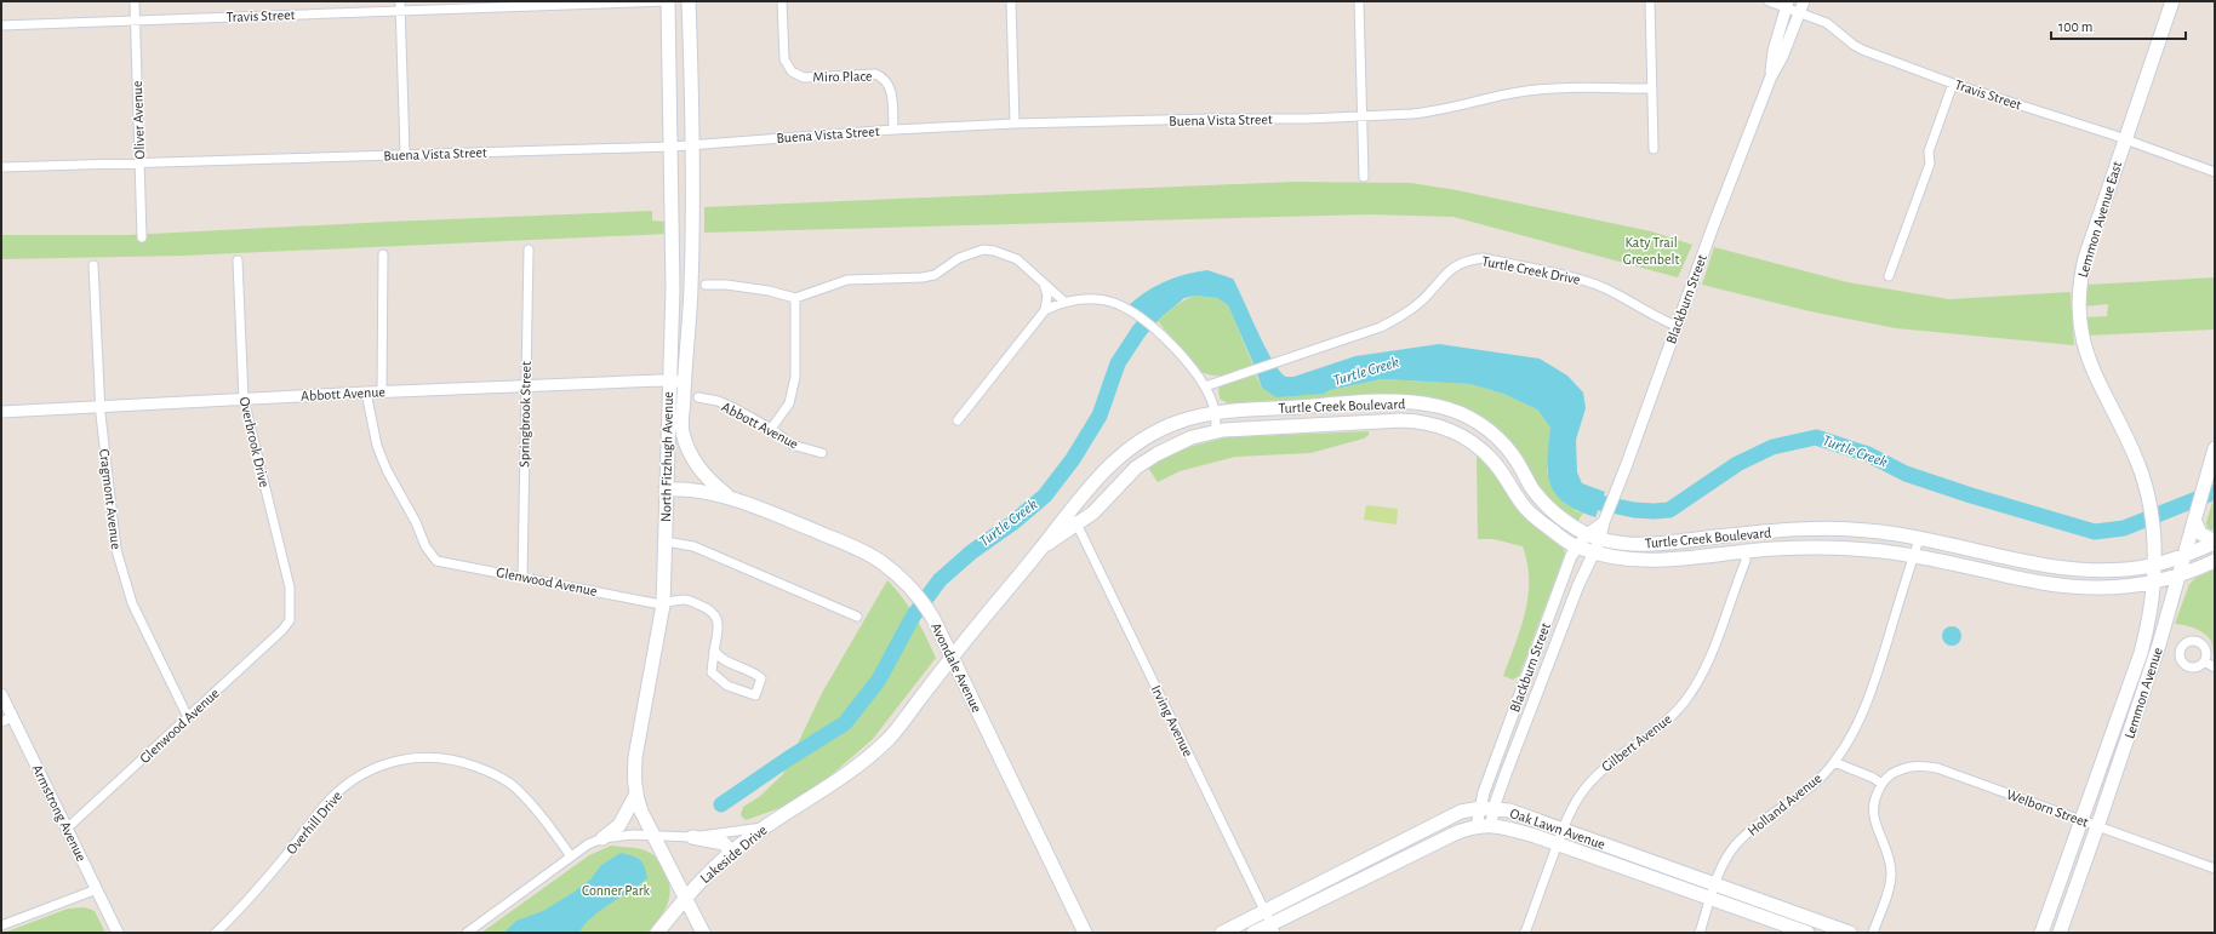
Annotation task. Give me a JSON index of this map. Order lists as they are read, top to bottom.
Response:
{
  "streets": {
    "main road": [
      "Lemmon Avenue East",
      "Turtle Creek Boulevard",
      "North Fitzhugh Avenue",
      "Avondale Avenue",
      "Lemmon Avenue",
      "Oak Lawn Avenue",
      "Lakeside Drive"
    ],
    "street": [
      "Travis Street",
      "Miro Place",
      "Oliver Avenue",
      "Buena Vista Street",
      "Turtle Creek Drive",
      "Blackburn Street",
      "Abbott Avenue",
      "Springbrook Street",
      "Overbrook Drive",
      "Cragmont Avenue",
      "Glenwood Avenue",
      "Irving Avenue",
      "Gilbert Avenue",
      "Holland Avenue",
      "Welborn Street",
      "Armstrong Avenue",
      "Overhill Drive"
    ]
  },
  "crossings": [
    ["Travis Street", "Oliver Avenue"],
    ["Travis Street", "Lemmon Avenue East"],
    ["Travis Street", "Blackburn Street"],
    ["Travis Street", "North Fitzhugh Avenue"],
    ["Miro Place", "Buena Vista Street"],
    ["Oliver Avenue", "Buena Vista Street"],
    ["Buena Vista Street", "North Fitzhugh Avenue"],
    ["Lemmon Avenue East", "Lemmon Avenue"],
    ["Turtle Creek Drive", "Blackburn Street"],
    ["Blackburn Street", "Turtle Creek Boulevard"],
    ["Blackburn Street", "Oak Lawn Avenue"],
    ["Abbott Avenue", "Springbrook Street"],
    ["Abbott Avenue", "Overbrook Drive"],
    ["Abbott Avenue", "North Fitzhugh Avenue"],
    ["Abbott Avenue", "Cragmont Avenue"],
    ["Abbott Avenue", "Glenwood Avenue"],
    ["Turtle Creek Boulevard", "North Fitzhugh Avenue"],
    ["Turtle Creek Boulevard", "Avondale Avenue"],
    ["Turtle Creek Boulevard", "Lemmon Avenue"],
    ["Turtle Creek Boulevard", "Irving Avenue"],
    ["Turtle Creek Boulevard", "Gilbert Avenue"],
    ["Turtle Creek Boulevard", "Holland Avenue"],
    ["Turtle Creek Boulevard", "Lakeside Drive"],
    ["Springbrook Street", "Glenwood Avenue"],
    ["Overbrook Drive", "Glenwood Avenue"],
    ["North Fitzhugh Avenue", "Glenwood Avenue"],
    ["North Fitzhugh Avenue", "Avondale Avenue"],
    ["North Fitzhugh Avenue", "Lakeside Drive"],
    ["Cragmont Avenue", "Glenwood Avenue"],
    ["Glenwood Avenue", "Armstrong Avenue"],
    ["Lemmon Avenue", "Welborn Street"],
    ["Irving Avenue", "Oak Lawn Avenue"],
    ["Gilbert Avenue", "Oak Lawn Avenue"],
    ["Holland Avenue", "Oak Lawn Avenue"]
  ],
  "water": ["Turtle Creek"],
  "parks": ["Katy Trail Greenbelt", "Conner Park"],
  "scale_bar": "100 m"
}
